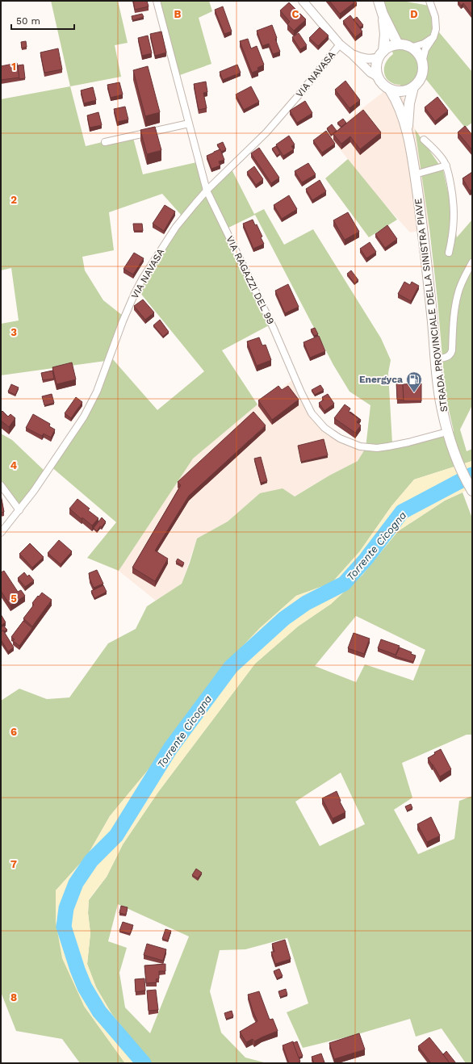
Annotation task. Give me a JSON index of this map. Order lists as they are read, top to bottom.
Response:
{
  "streets": {
    "main road": ["STRADA PROVINCIALE DELLA SINISTRA PIAVE"],
    "street": ["VIA NAVASA", "VIA RAGAZZI DEL 99"]
  },
  "crossings": [
    ["VIA NAVASA", "VIA RAGAZZI DEL 99"],
    ["VIA RAGAZZI DEL 99", "STRADA PROVINCIALE DELLA SINISTRA PIAVE"]
  ],
  "water": ["Torrente Cicogna"],
  "places": {
    "fuel station": ["Energyca"]
  },
  "scale_bar": "50 m",
  "grid": {
    "columns": ["B", "C", "D"],
    "rows": [
      "1",
      "2",
      "3",
      "4",
      "5",
      "6",
      "7",
      "8"
    ]
  }
}
